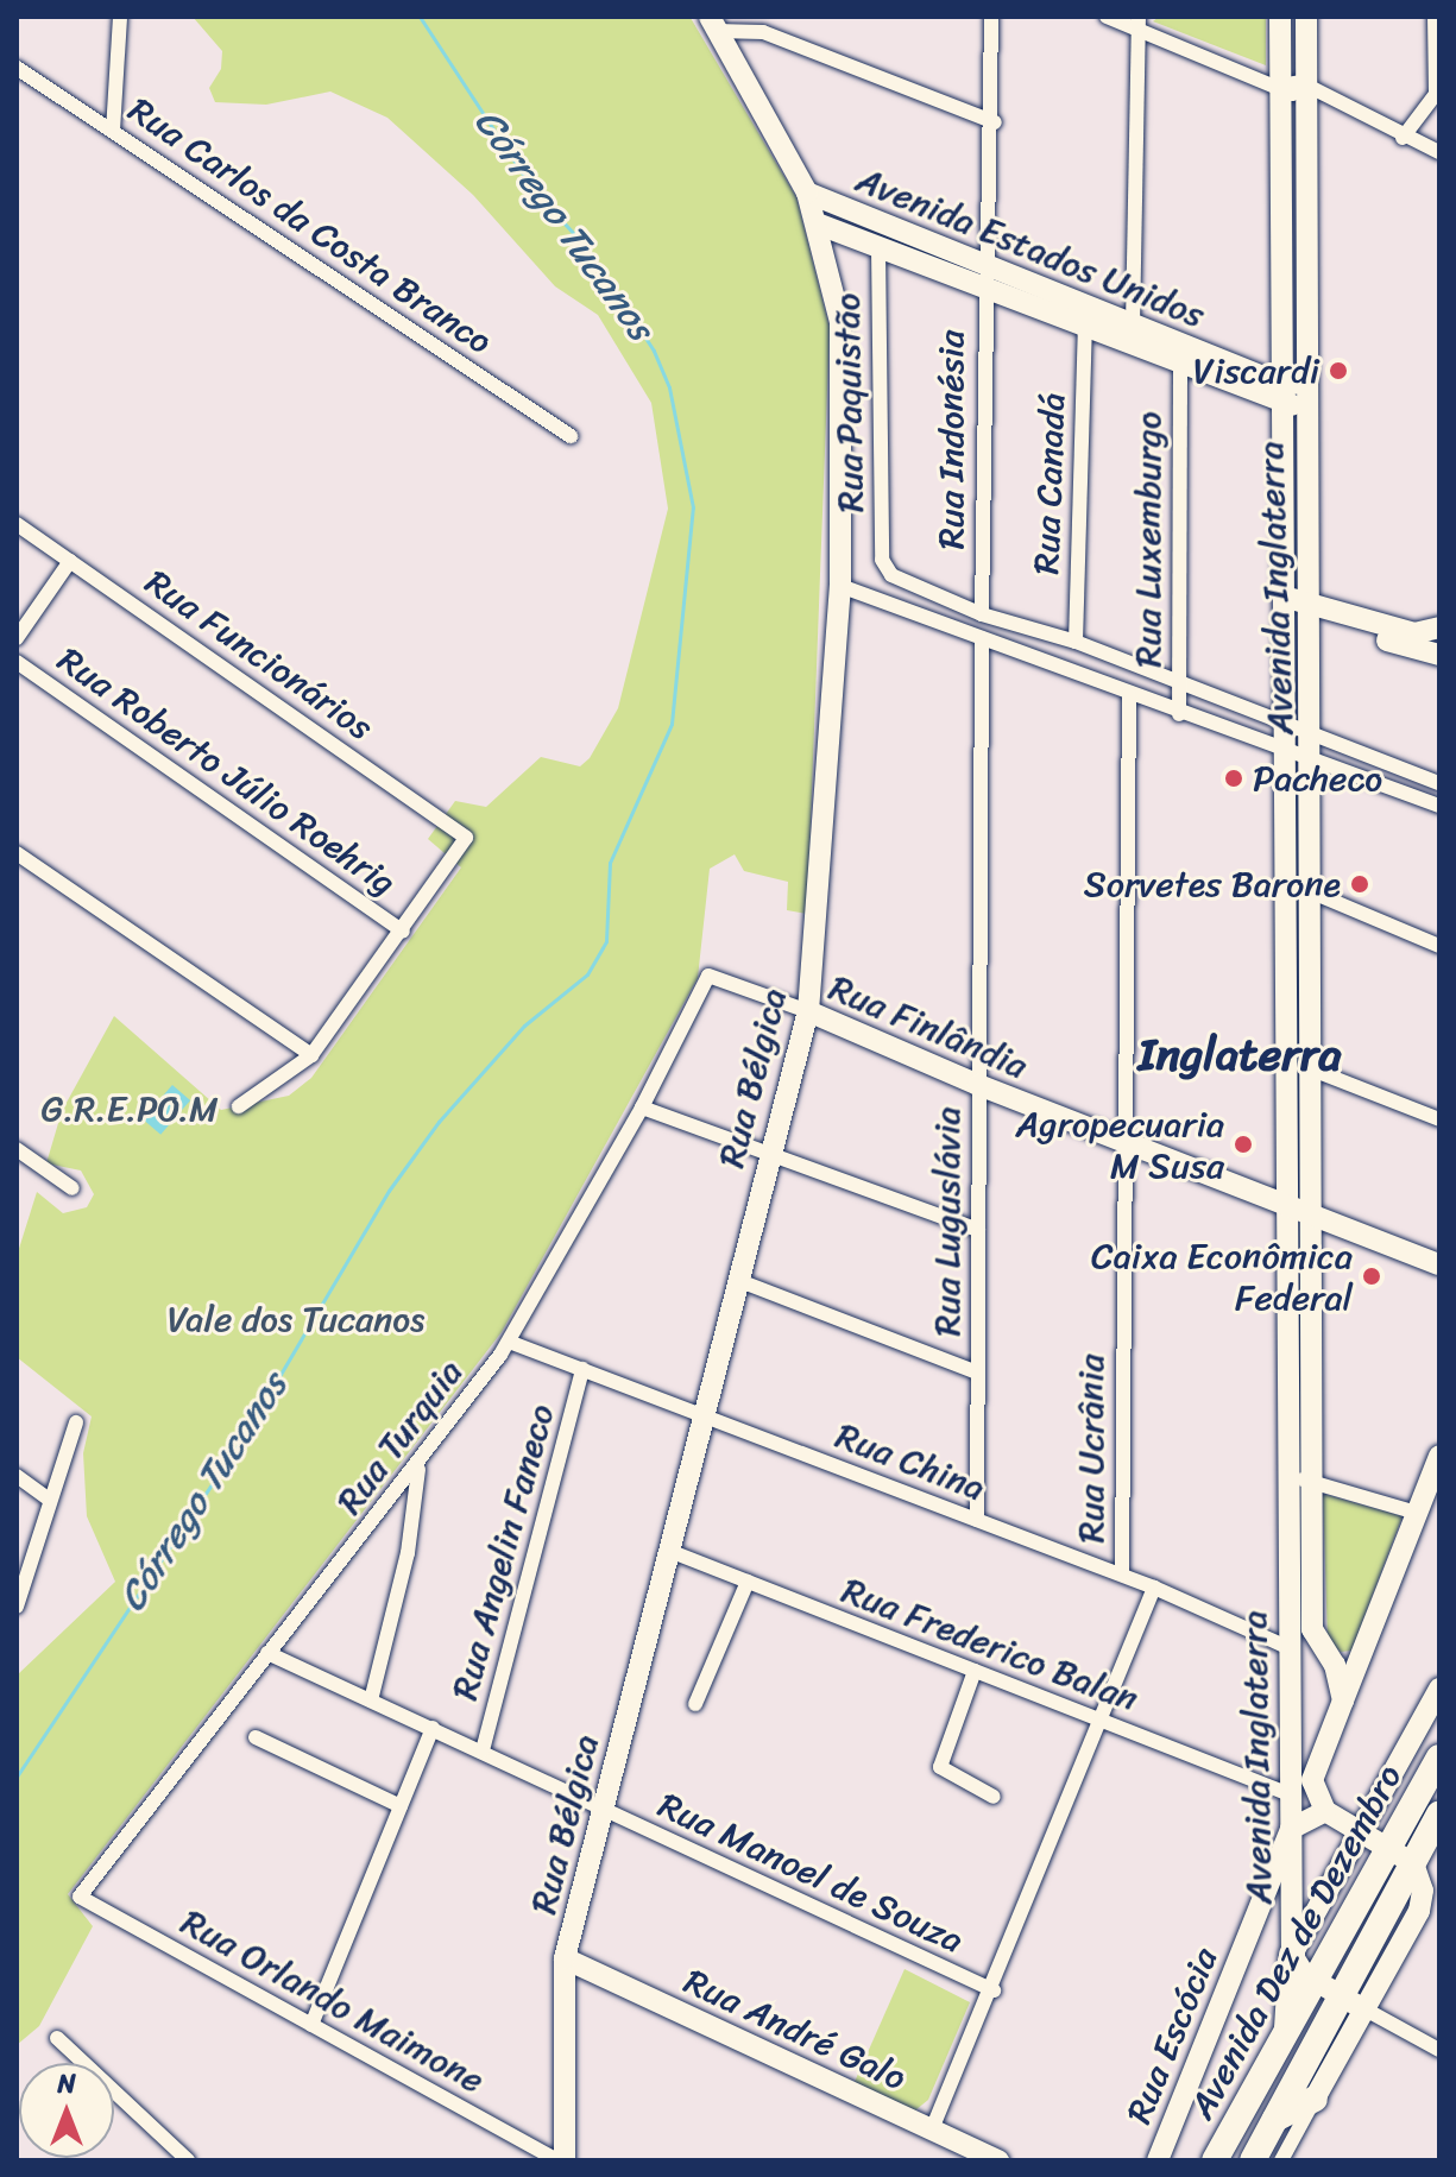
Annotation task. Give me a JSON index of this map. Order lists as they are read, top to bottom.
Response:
{
  "streets": {
    "highway": ["Avenida Dez de Dezembro"],
    "street": [
      "Rua Carlos da Costa Branco",
      "Avenida Estados Unidos",
      "Rua Paquistão",
      "Rua Indonésia",
      "Rua Canadá",
      "Rua Luxemburgo",
      "Avenida Inglaterra",
      "Rua Funcionários",
      "Rua Roberto Júlio Roehrig",
      "Rua Finlândia",
      "Rua Bélgica",
      "Rua Luguslávia",
      "Rua Turquia",
      "Rua Ucrânia",
      "Rua China",
      "Rua Angelin Faneco",
      "Rua Frederico Balan",
      "Rua Manoel de Souza",
      "Rua Orlando Maimone",
      "Rua André Galo",
      "Rua Escócia"
    ]
  },
  "crossings": [
    ["Avenida Estados Unidos", "Rua Paquistão"],
    ["Avenida Estados Unidos", "Rua Indonésia"],
    ["Avenida Estados Unidos", "Rua Canadá"],
    ["Avenida Estados Unidos", "Rua Luxemburgo"],
    ["Avenida Estados Unidos", "Avenida Inglaterra"],
    ["Avenida Estados Unidos", "Rua Bélgica"],
    ["Rua Paquistão", "Rua Indonésia"],
    ["Avenida Inglaterra", "Rua Finlândia"],
    ["Avenida Inglaterra", "Rua China"],
    ["Avenida Inglaterra", "Rua Frederico Balan"],
    ["Avenida Inglaterra", "Avenida Dez de Dezembro"],
    ["Avenida Inglaterra", "Rua Escócia"],
    ["Rua Funcionários", "Rua Roberto Júlio Roehrig"],
    ["Rua Finlândia", "Rua Bélgica"],
    ["Rua Finlândia", "Rua Luguslávia"],
    ["Rua Finlândia", "Rua Turquia"],
    ["Rua Finlândia", "Rua Ucrânia"],
    ["Rua Bélgica", "Rua China"],
    ["Rua Bélgica", "Rua Frederico Balan"],
    ["Rua Bélgica", "Rua Manoel de Souza"],
    ["Rua Bélgica", "Rua Orlando Maimone"],
    ["Rua Bélgica", "Rua André Galo"],
    ["Rua Luguslávia", "Rua China"],
    ["Rua Turquia", "Rua China"],
    ["Rua Turquia", "Rua Manoel de Souza"],
    ["Rua Turquia", "Rua Orlando Maimone"],
    ["Rua Ucrânia", "Rua China"],
    ["Rua China", "Rua Angelin Faneco"],
    ["Rua Angelin Faneco", "Rua Manoel de Souza"]
  ],
  "districts": ["Inglaterra"],
  "water": ["Córrego Tucanos"],
  "parks": ["G.R.E.PO.M", "Vale dos Tucanos"],
  "places": [
    "Viscardi",
    "Pacheco",
    "Sorvetes Barone",
    "Agropecuaria M Susa",
    "Caixa Econômica Federal"
  ],
  "north": "top"
}
